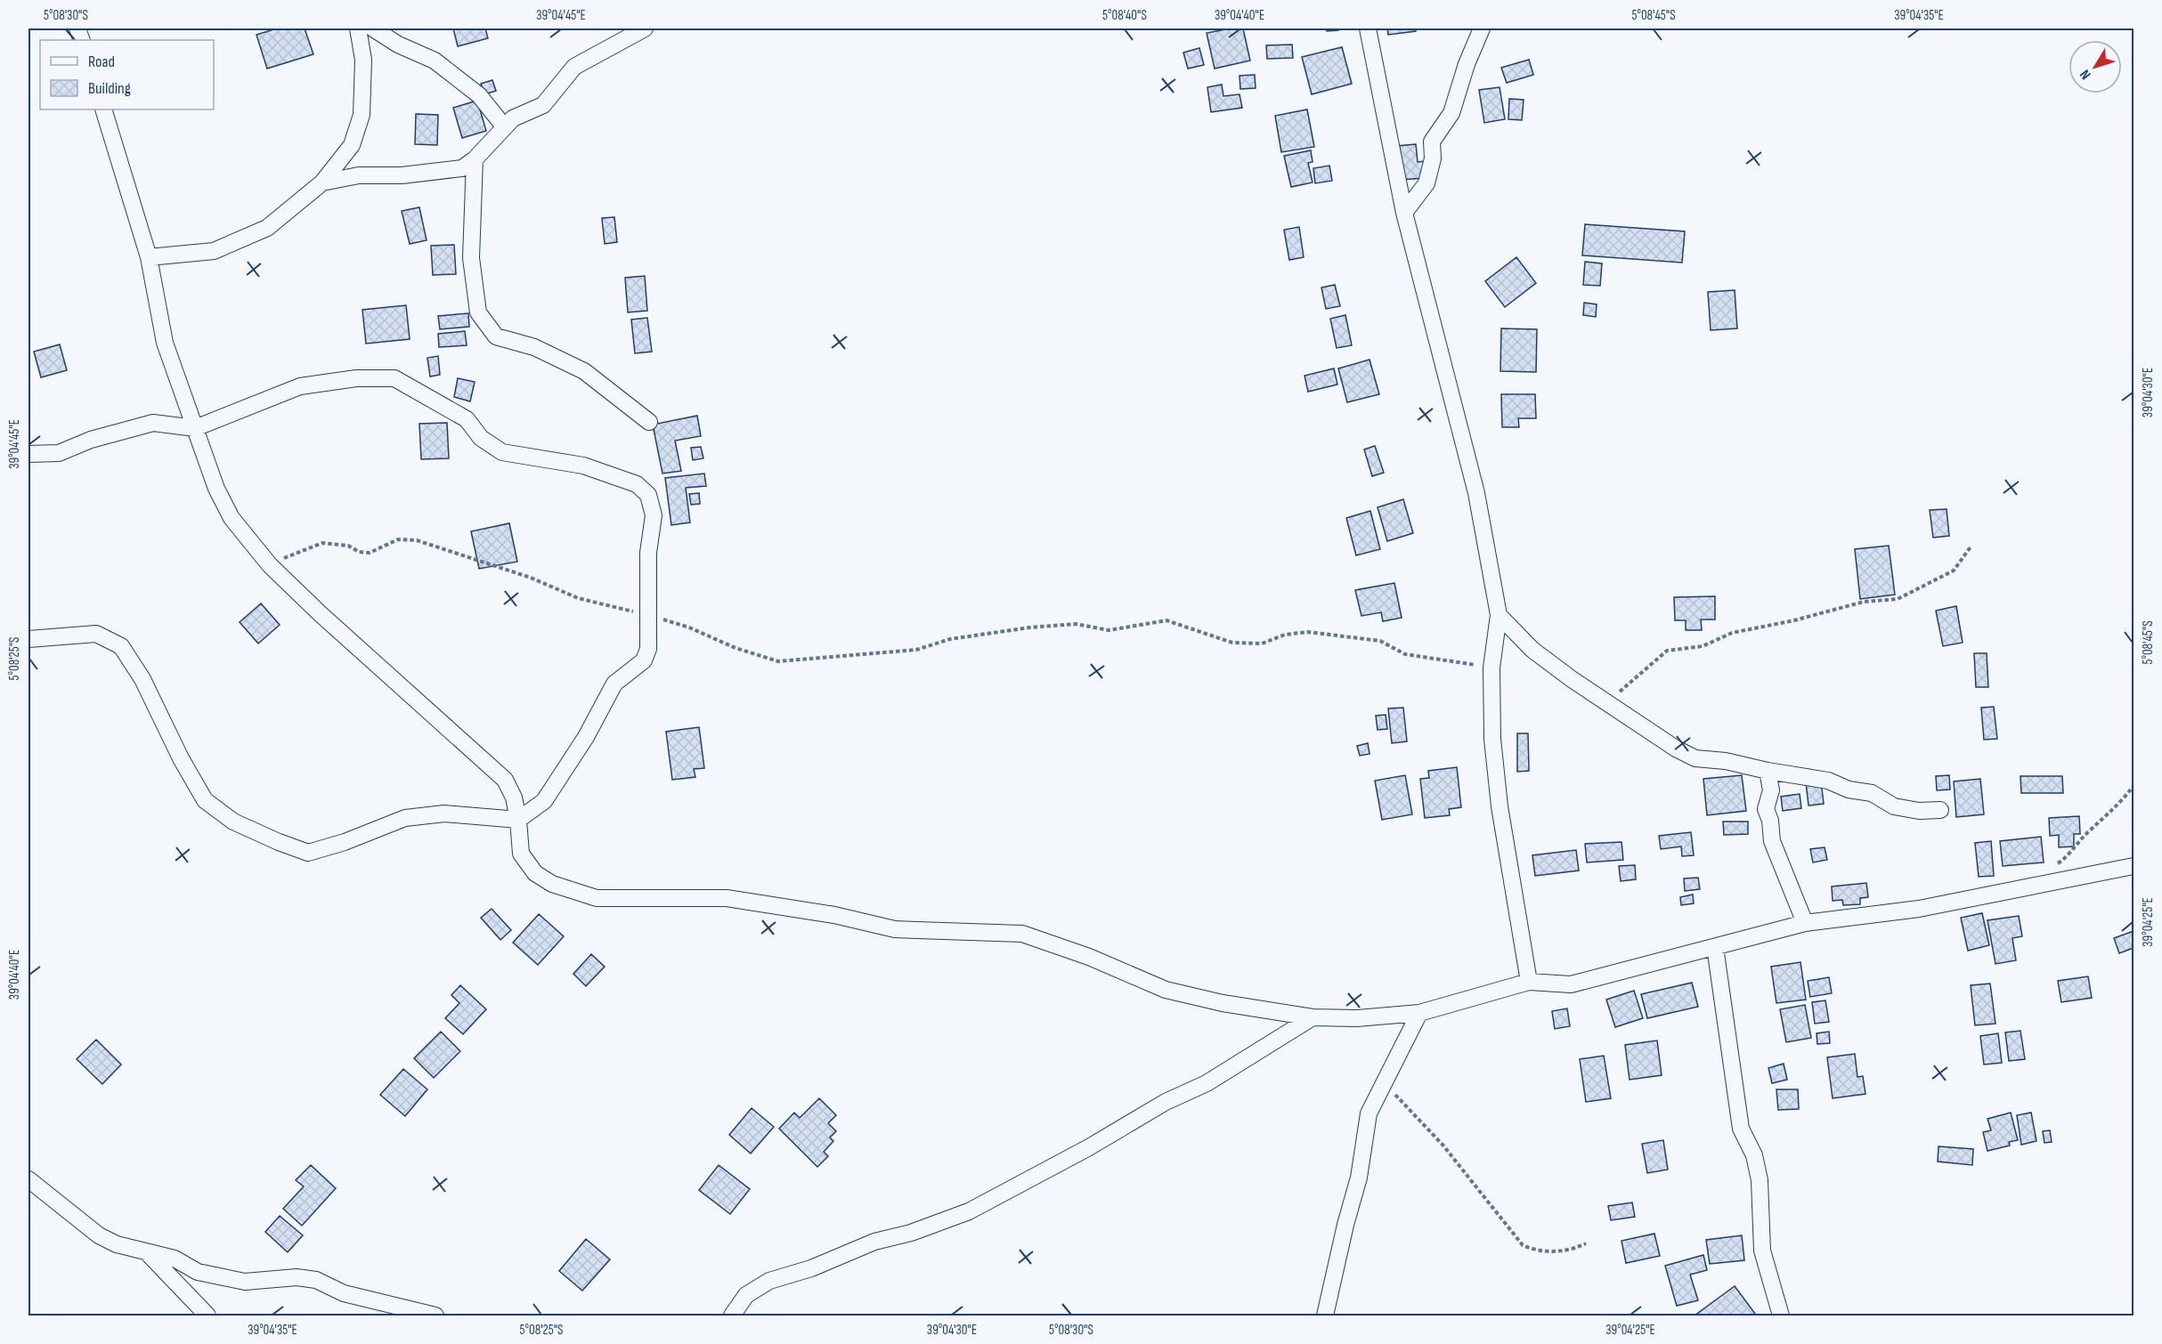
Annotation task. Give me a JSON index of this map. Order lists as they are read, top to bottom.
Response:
{
  "legend": ["Road", "Building"],
  "north": "bottom left",
  "coordinates": [
    "5°08'30\"S",
    "39°04'45\"E",
    "5°08'40\"S",
    "39°04'40\"E",
    "5°08'45\"S",
    "39°04'35\"E",
    "39°04'30\"E",
    "5°08'25\"S",
    "39°04'25\"E"
  ]
}
